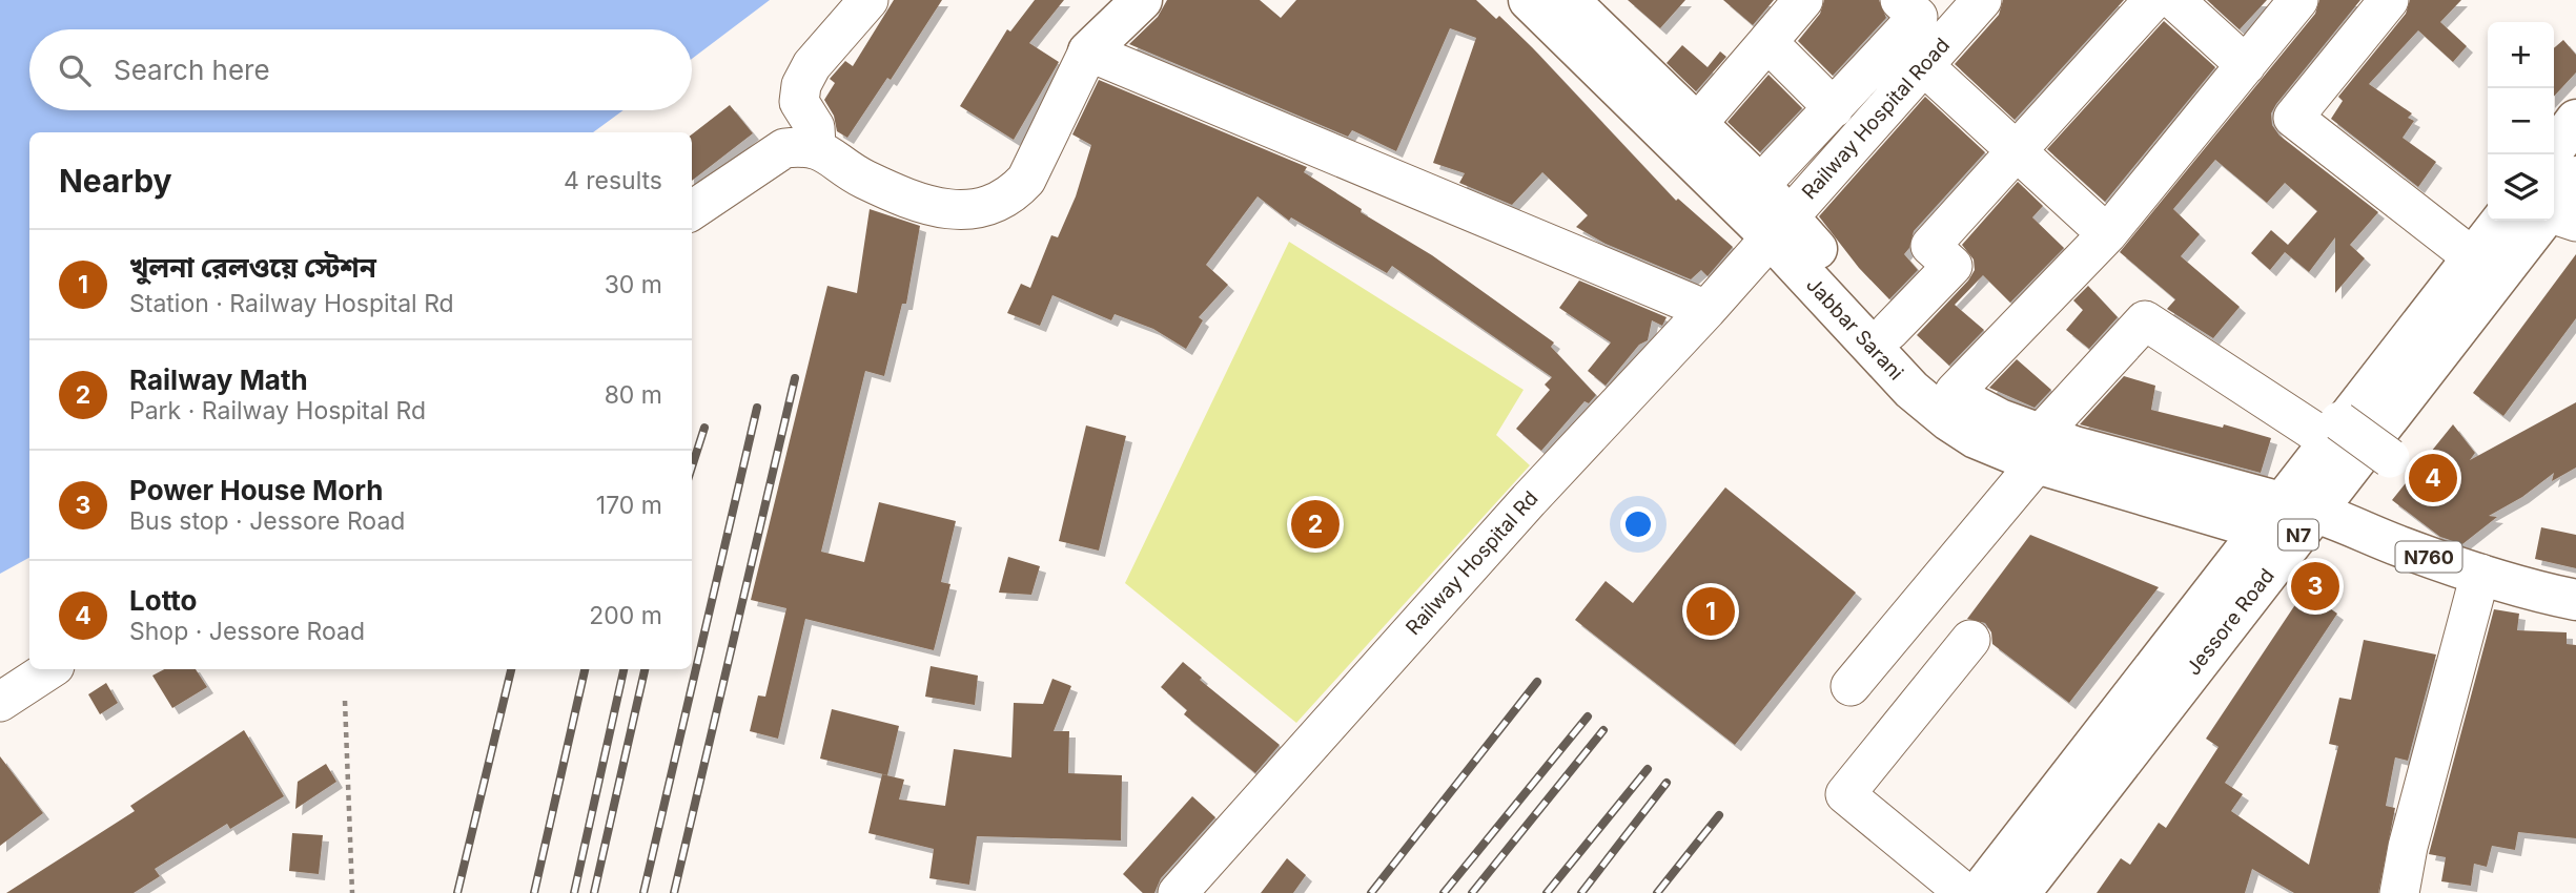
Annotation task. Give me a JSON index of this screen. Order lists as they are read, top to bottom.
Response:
{
  "streets": {
    "main road": [
      "Jabbar Sarani",
      "N7",
      "N760",
      "Jessore Road"
    ],
    "street": ["Railway Hospital Road", "Railway Hospital Rd"]
  },
  "crossings": [
    ["Railway Hospital Road", "Jabbar Sarani"],
    ["Railway Hospital Road", "Railway Hospital Rd"],
    ["Jabbar Sarani", "N7"],
    ["Jabbar Sarani", "N760"],
    ["Jabbar Sarani", "Railway Hospital Rd"],
    ["Jabbar Sarani", "Jessore Road"],
    ["N7", "N760"],
    ["N7", "Jessore Road"],
    ["N760", "Jessore Road"]
  ],
  "page": {
    "map_buttons": ["+", "−"],
    "search": "Search here",
    "heading": ["Nearby", "4 results"],
    "list": [
      {
        "mark": "1",
        "name": "খুলনা রেলওয়ে স্টেশন",
        "note": "Station · Railway Hospital Rd",
        "value": "30 m"
      },
      {
        "mark": "2",
        "name": "Railway Math",
        "note": "Park · Railway Hospital Rd",
        "value": "80 m"
      },
      {
        "mark": "3",
        "name": "Power House Morh",
        "note": "Bus stop · Jessore Road",
        "value": "170 m"
      },
      {
        "mark": "4",
        "name": "Lotto",
        "note": "Shop · Jessore Road",
        "value": "200 m"
      }
    ],
    "pins": [
      "4",
      "2",
      "3",
      "1"
    ]
  }
}
